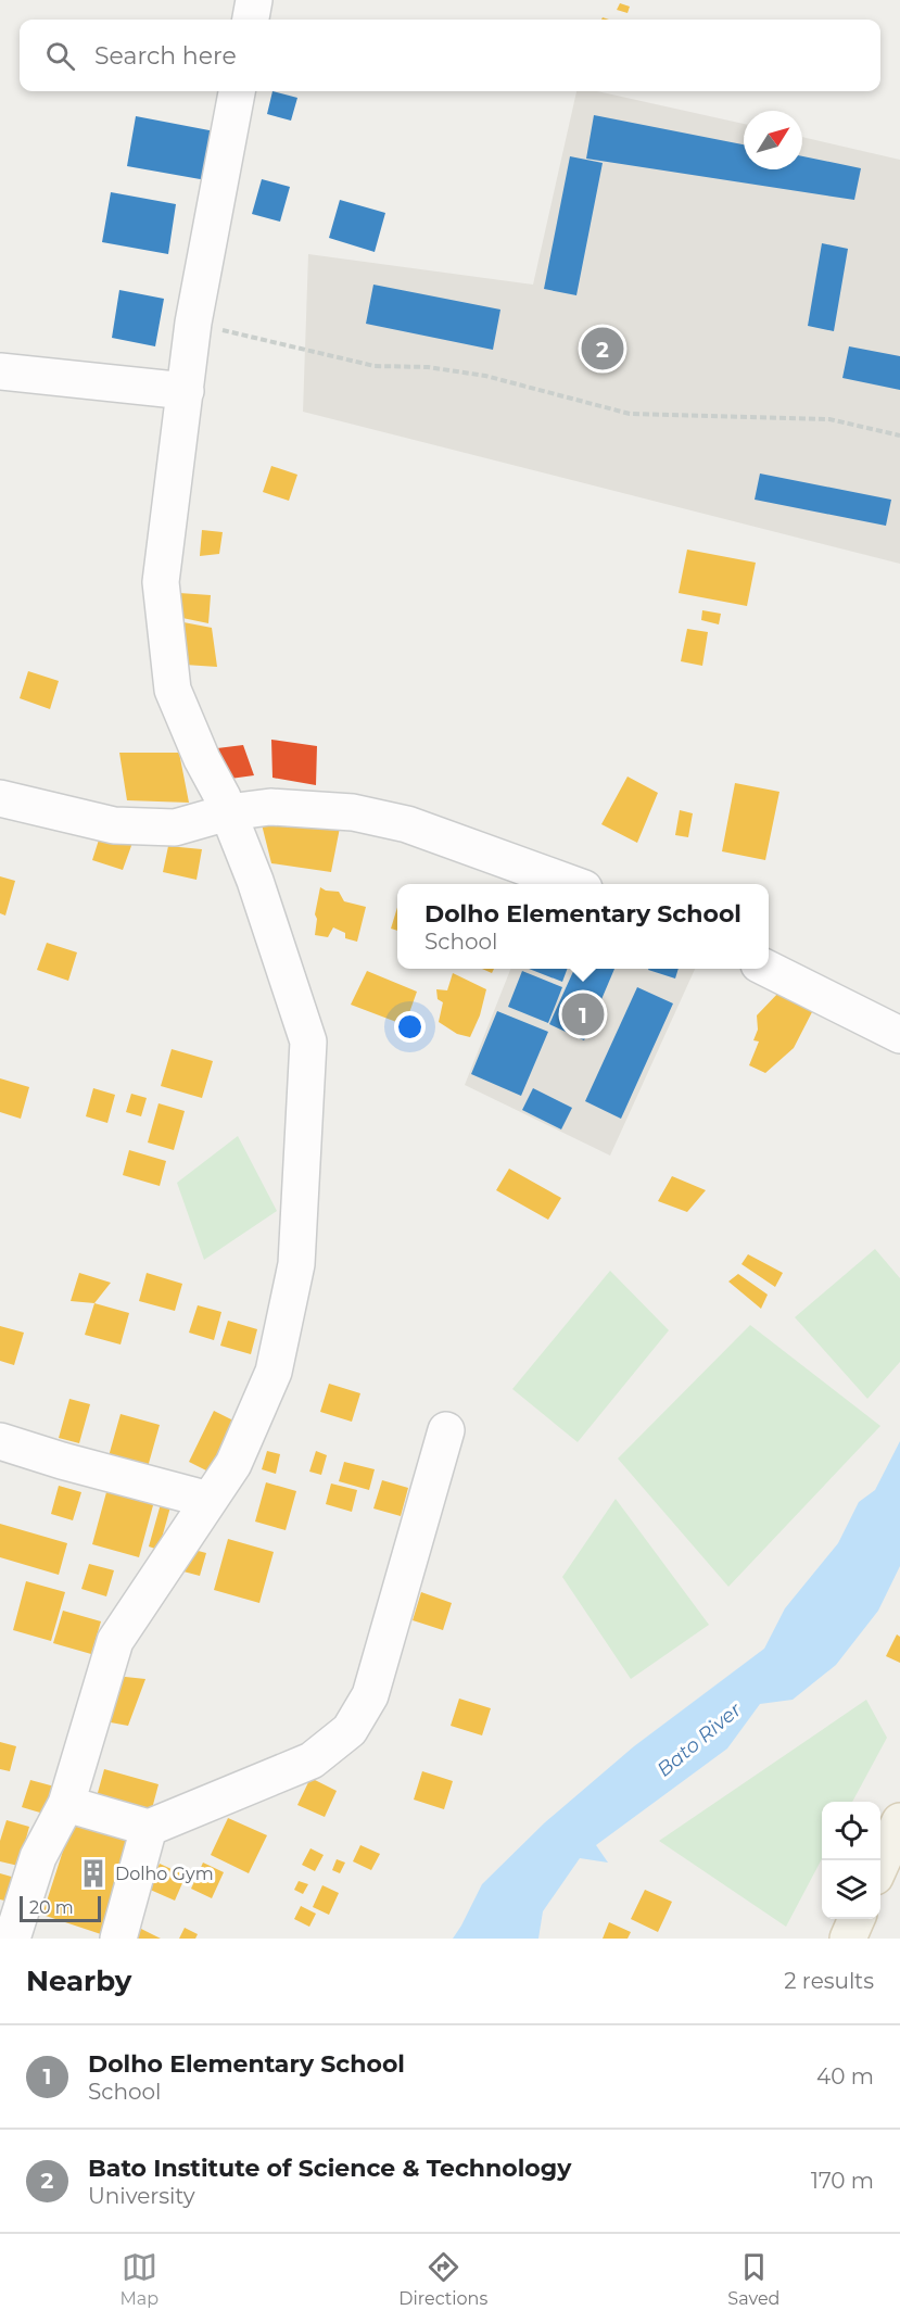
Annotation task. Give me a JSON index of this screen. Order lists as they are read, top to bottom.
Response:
{
  "water": ["Bato River"],
  "places": {
    "building": ["Dolho Gym"]
  },
  "scale_bar": "20 m",
  "north": "top right",
  "page": {
    "search": "Search here",
    "pins": ["2", "1"],
    "popup": ["Dolho Elementary School", "School"],
    "scale": "20 m",
    "heading": ["Nearby", "2 results"],
    "list": [
      {
        "mark": "1",
        "name": "Dolho Elementary School",
        "note": "School",
        "value": "40 m"
      },
      {
        "mark": "2",
        "name": "Bato Institute of Science & Technology",
        "note": "University",
        "value": "170 m"
      }
    ],
    "nav": ["Map", "Directions", "Saved"]
  }
}
